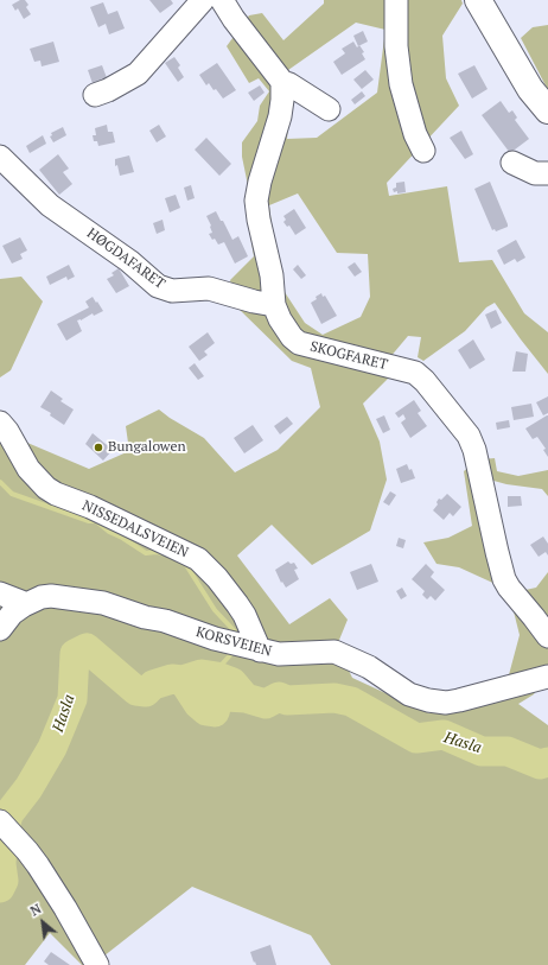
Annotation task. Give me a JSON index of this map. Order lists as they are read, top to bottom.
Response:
{
  "streets": {
    "street": [
      "HØGDAFARET",
      "SKOGFARET",
      "NISSEDALSVEIEN",
      "KORSVEIEN"
    ]
  },
  "crossings": [
    ["HØGDAFARET", "SKOGFARET"],
    ["NISSEDALSVEIEN", "KORSVEIEN"]
  ],
  "water": ["Hasla"],
  "places": ["Bungalowen"],
  "north": "top left"
}
